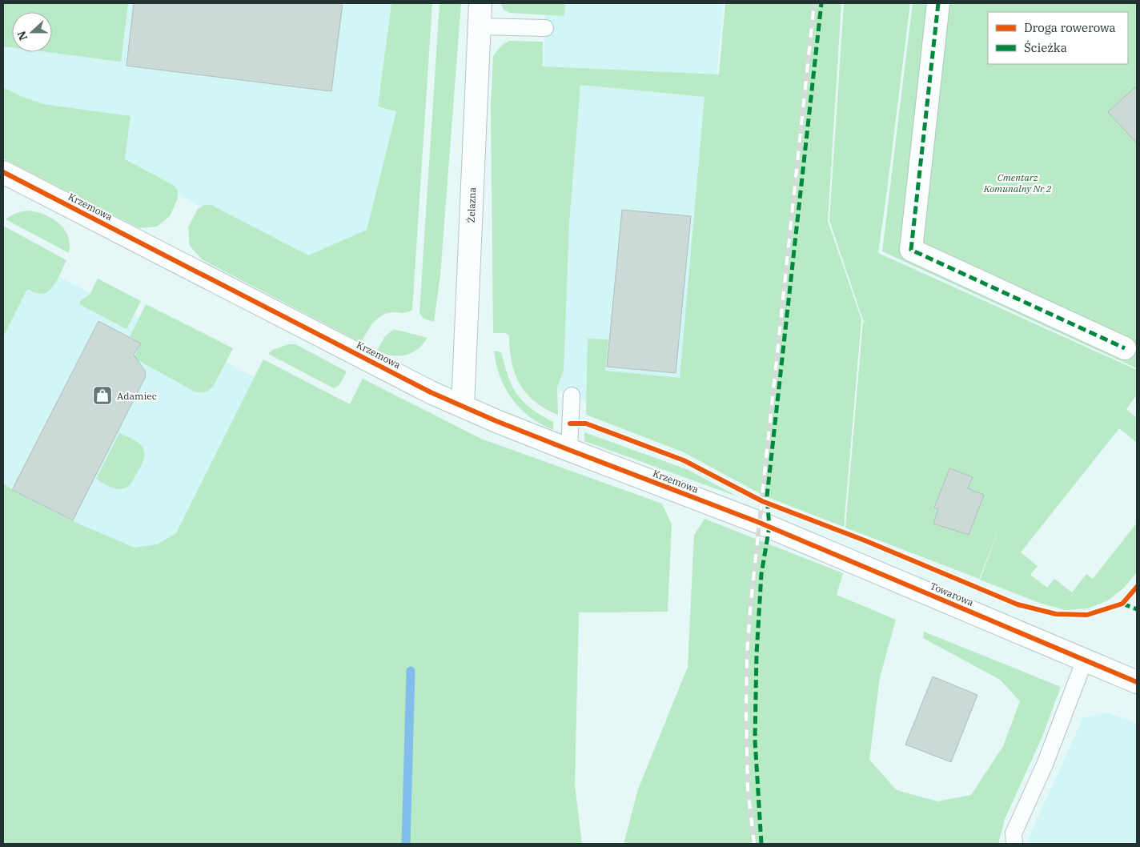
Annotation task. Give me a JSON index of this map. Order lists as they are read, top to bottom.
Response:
{
  "streets": {
    "street": ["Żelazna", "Krzemowa", "Towarowa"]
  },
  "crossings": [
    ["Żelazna", "Krzemowa"],
    ["Krzemowa", "Towarowa"]
  ],
  "parks": ["Cmentarz Komunalny Nr 2"],
  "places": {
    "shop": ["Adamiec"]
  },
  "legend": ["Droga rowerowa", "Ścieżka"],
  "north": "left"
}
